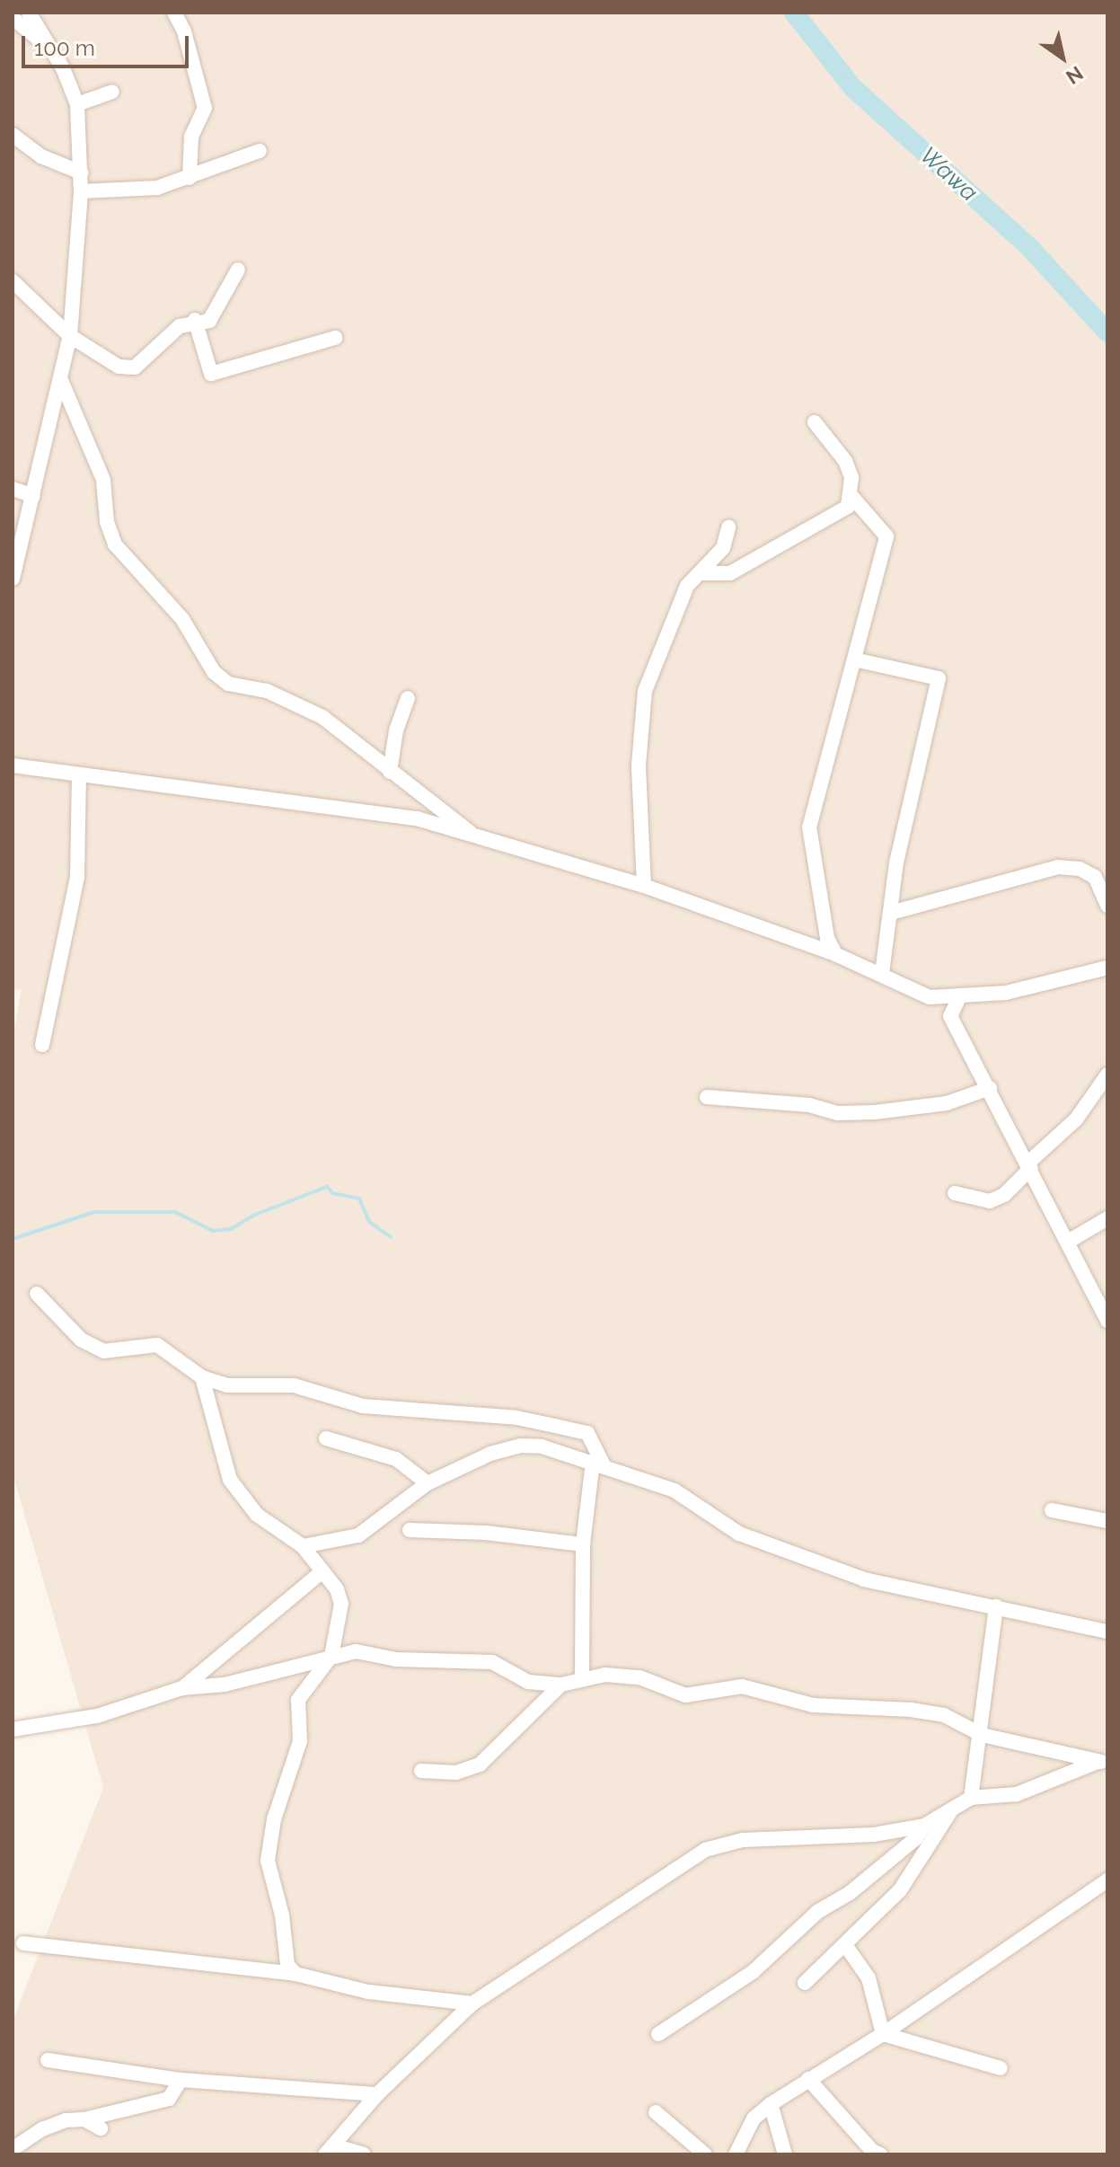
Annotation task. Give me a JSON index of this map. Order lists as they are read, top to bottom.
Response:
{
  "water": ["Wawa"],
  "scale_bar": "100 m",
  "north": "bottom right"
}
